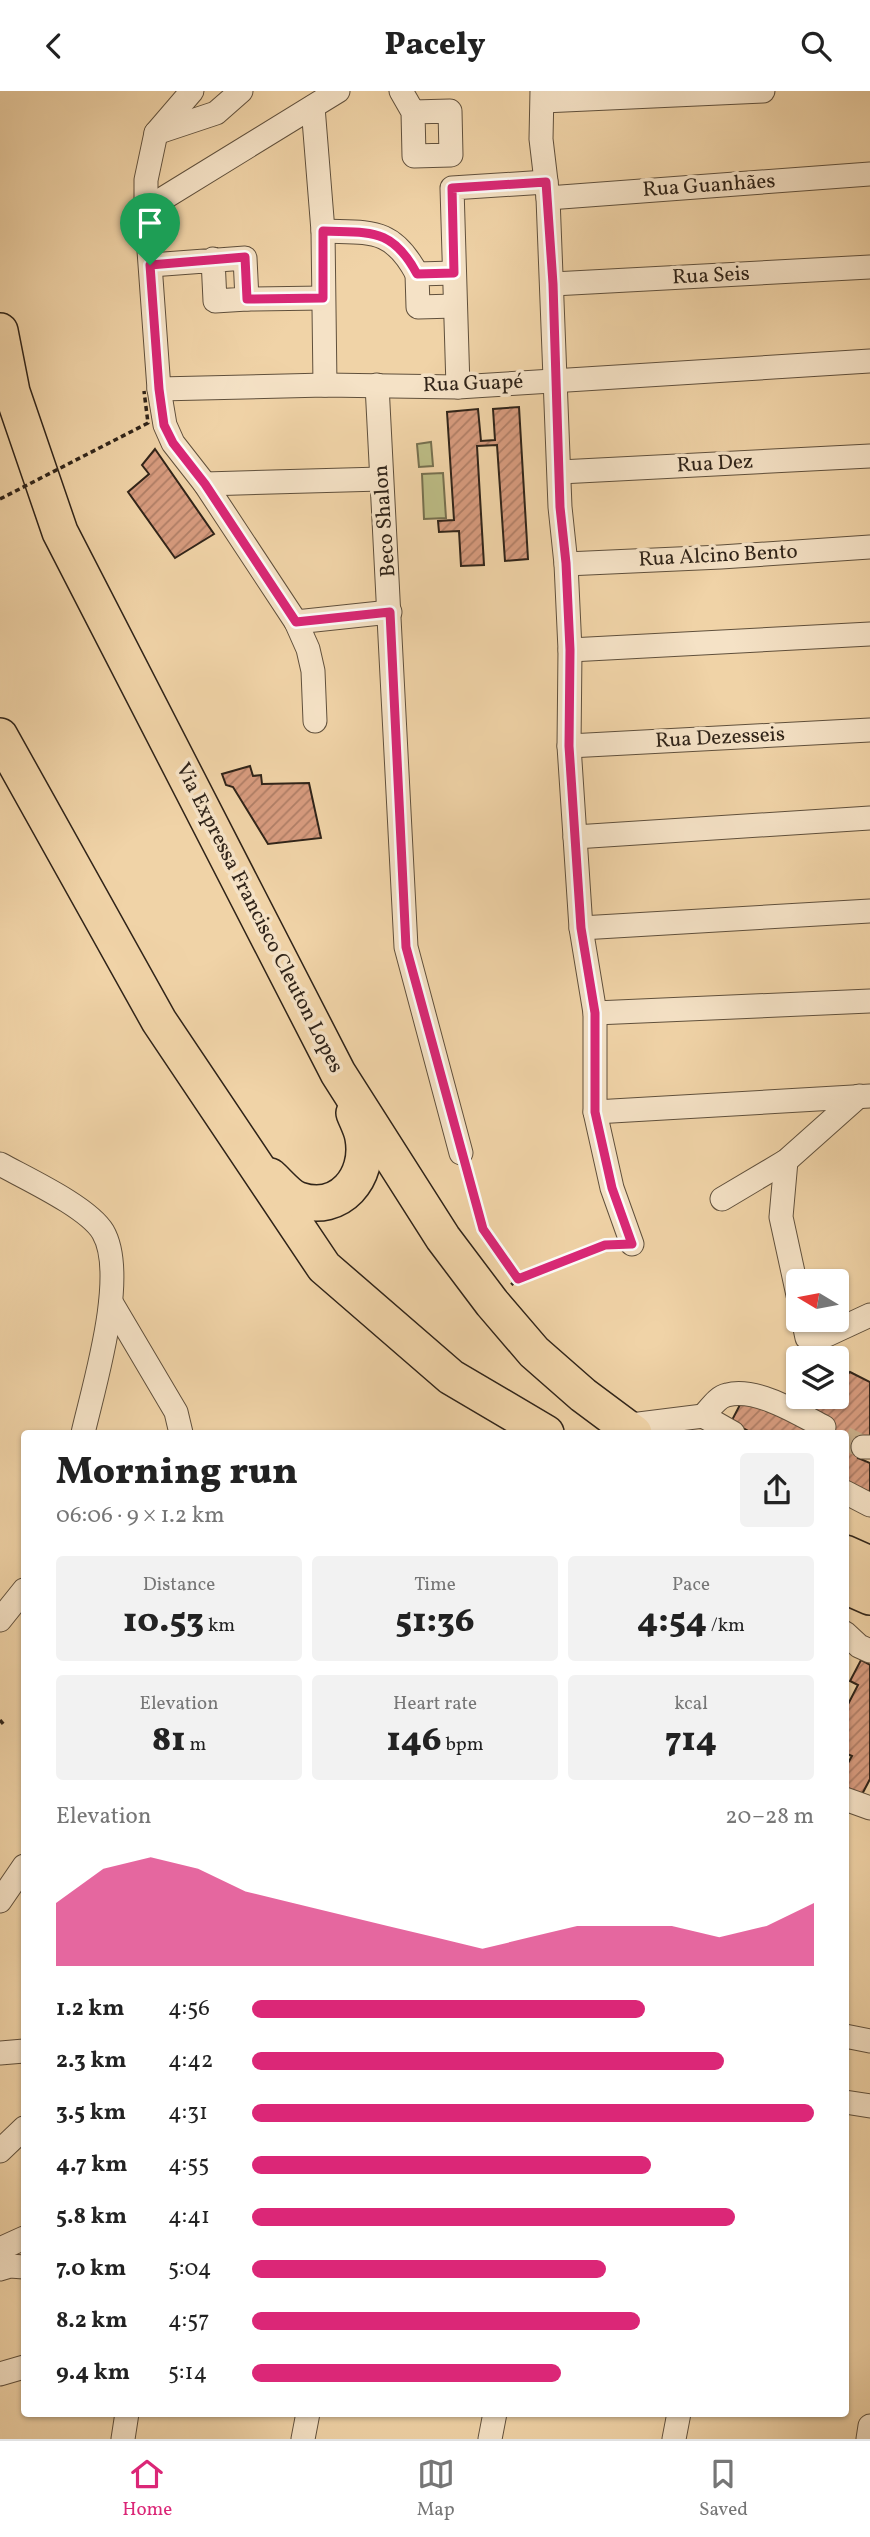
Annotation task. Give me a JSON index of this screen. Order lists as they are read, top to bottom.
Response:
{
  "streets": {
    "highway": ["Via Expressa Francisco Cleuton Lopes"],
    "street": [
      "Rua Guanhães",
      "Rua Seis",
      "Rua Guapé",
      "Rua Dez",
      "Beco Shalon",
      "Rua Alcino Bento",
      "Rua Dezesseis"
    ]
  },
  "crossings": [
    ["Rua Guapé", "Beco Shalon"]
  ],
  "north": "left",
  "page": {
    "header": "Pacely",
    "heading": ["Morning run", "06:06 · 9 × 1.2 km"],
    "stats": [
      ["Distance", "10.53 km"],
      ["Time", "51:36"],
      ["Pace", "4:54 /km"],
      ["Elevation", "81 m"],
      ["Heart rate", "146 bpm"],
      ["kcal", "714"]
    ],
    "chart": ["Elevation", "20–28 m"],
    "list": [
      {
        "name": "1.2 km",
        "note": "4:56"
      },
      {
        "name": "2.3 km",
        "note": "4:42"
      },
      {
        "name": "3.5 km",
        "note": "4:31"
      },
      {
        "name": "4.7 km",
        "note": "4:55"
      },
      {
        "name": "5.8 km",
        "note": "4:41"
      },
      {
        "name": "7.0 km",
        "note": "5:04"
      },
      {
        "name": "8.2 km",
        "note": "4:57"
      },
      {
        "name": "9.4 km",
        "note": "5:14"
      }
    ],
    "tabs": ["Home", "Map", "Saved"]
  }
}
